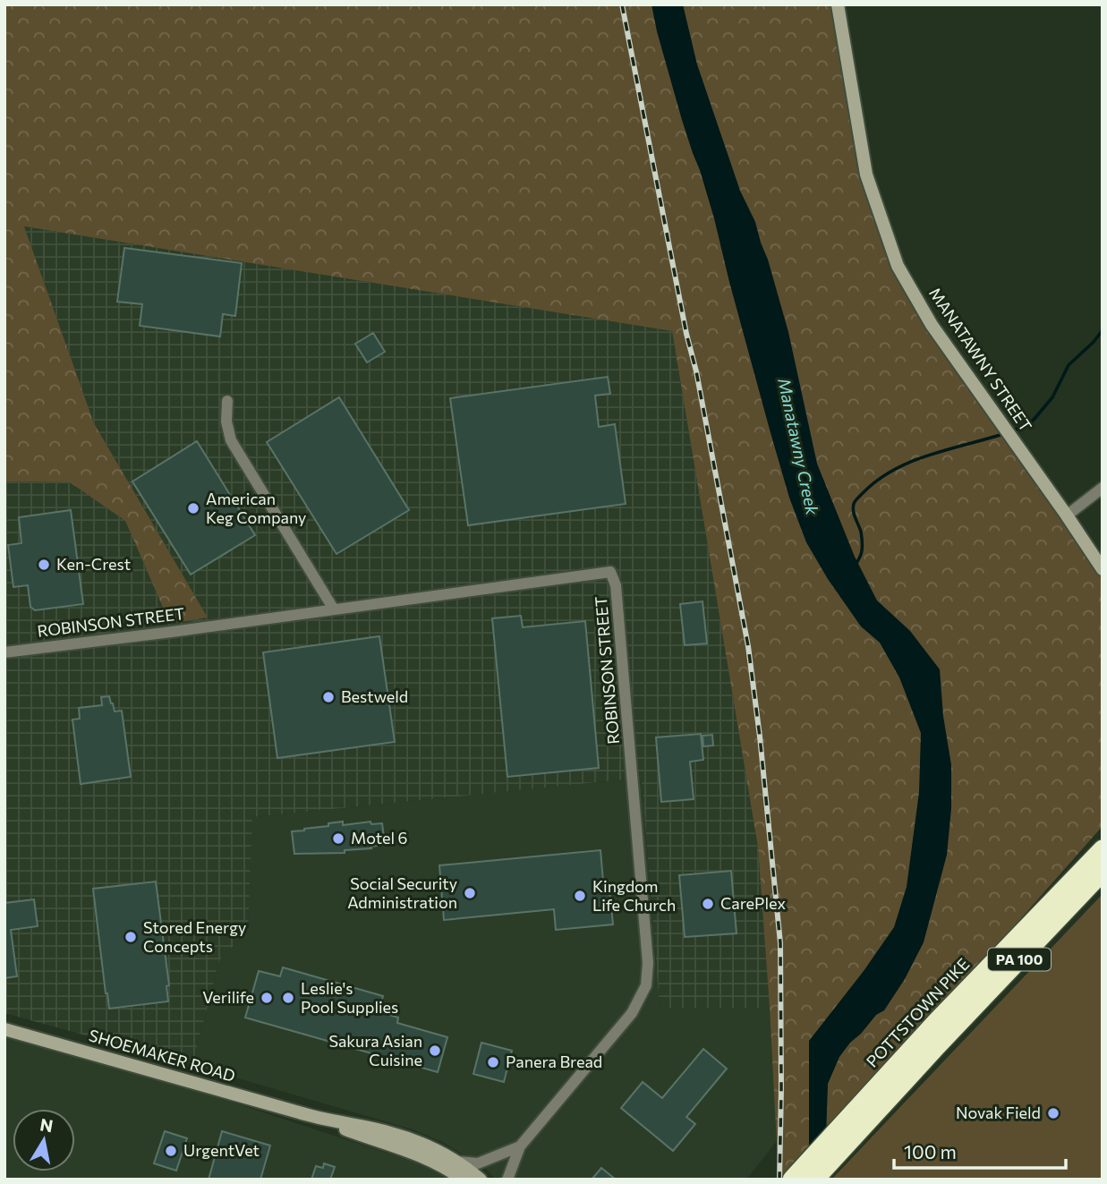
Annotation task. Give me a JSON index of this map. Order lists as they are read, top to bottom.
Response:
{
  "streets": {
    "highway": ["PA 100", "POTTSTOWN PIKE"],
    "street": ["MANATAWNY STREET", "ROBINSON STREET", "SHOEMAKER ROAD"]
  },
  "crossings": [
    ["ROBINSON STREET", "SHOEMAKER ROAD"]
  ],
  "water": ["Manatawny Creek"],
  "places": [
    "American Keg Company",
    "Ken-Crest",
    "Bestweld",
    "Motel 6",
    "Social Security Administration",
    "Kingdom Life Church",
    "CarePlex",
    "Stored Energy Concepts",
    "Verilife",
    "Leslie's Pool Supplies",
    "Sakura Asian Cuisine",
    "Panera Bread",
    "Novak Field",
    "UrgentVet"
  ],
  "scale_bar": "100 m",
  "north": "top"
}
